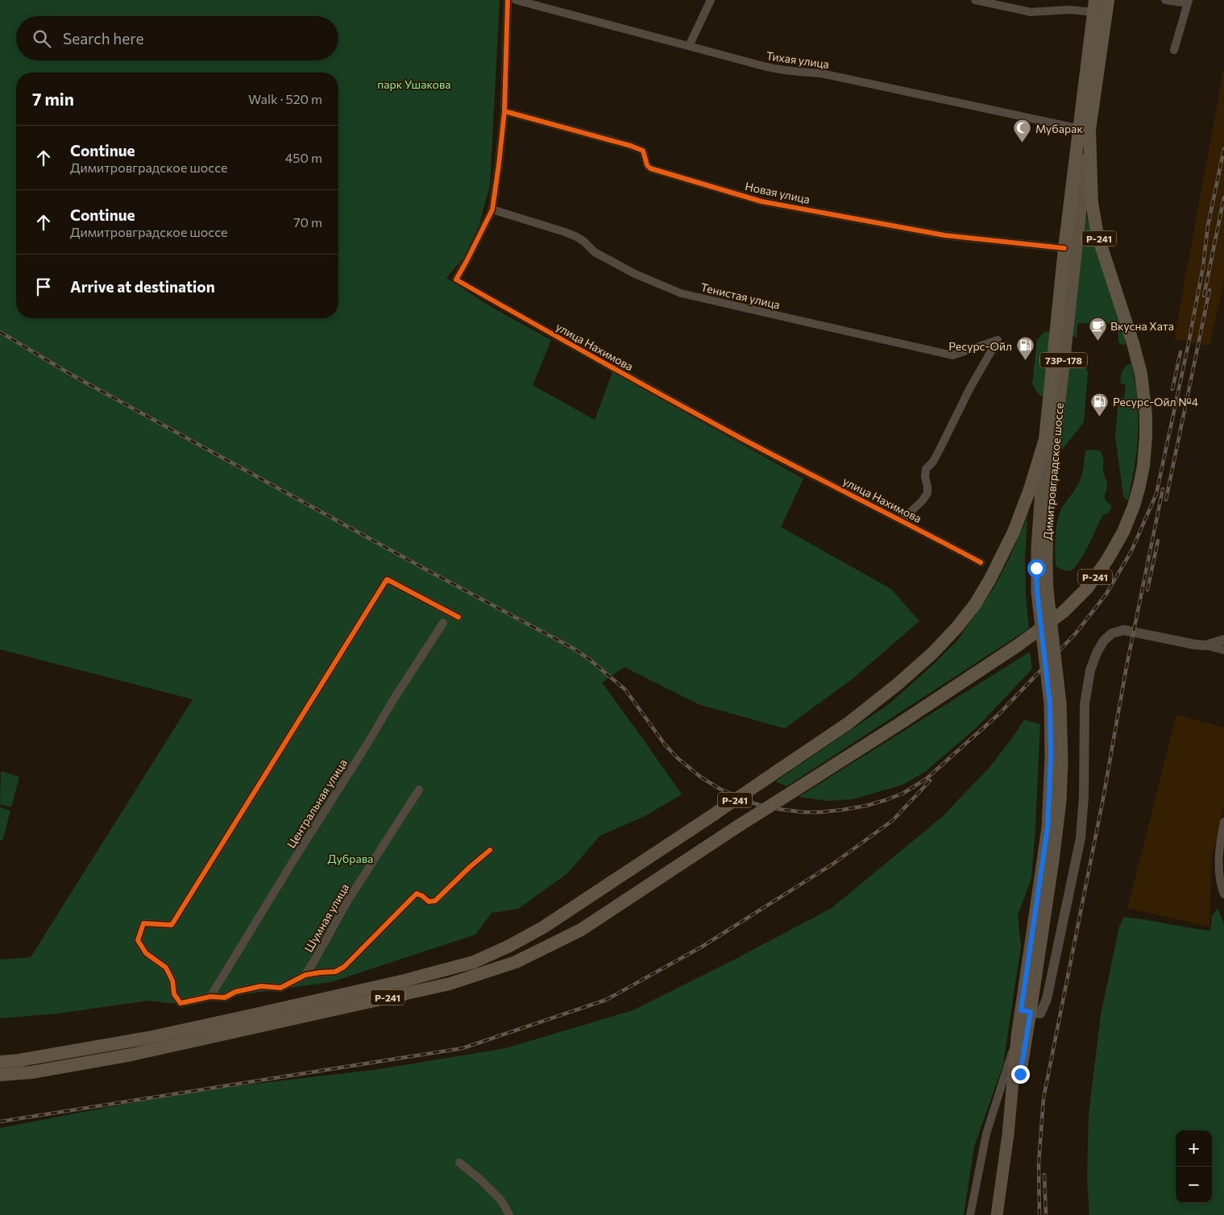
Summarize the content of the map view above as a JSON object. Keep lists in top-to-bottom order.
{
  "streets": {
    "highway": ["Р-241", "Димитровградское шоссе"],
    "main road": ["73Р-178"],
    "street": [
      "Тихая улица",
      "Новая улица",
      "Тенистая улица",
      "улица Нахимова",
      "Центральная улица",
      "Шумная улица"
    ]
  },
  "crossings": [
    ["Тихая улица", "Р-241"],
    ["Тихая улица", "Димитровградское шоссе"],
    ["Новая улица", "улица Нахимова"],
    ["Новая улица", "Димитровградское шоссе"],
    ["Р-241", "Димитровградское шоссе"],
    ["Тенистая улица", "улица Нахимова"]
  ],
  "parks": ["парк Ушакова", "Дубрава"],
  "places": {
    "mosque": ["Мубарак"],
    "cafe": ["Вкусна Хата"],
    "fuel station": ["Ресурс-Ойл", "Ресурс-Ойл №4"]
  },
  "page": {
    "search": "Search here",
    "heading": ["7 min", "Walk · 520 m"],
    "list": [
      ["Continue", "Димитровградское шоссе", "450 m"],
      ["Continue", "Димитровградское шоссе", "70 m"],
      "Arrive at destination"
    ],
    "map_buttons": ["+", "−"]
  }
}
